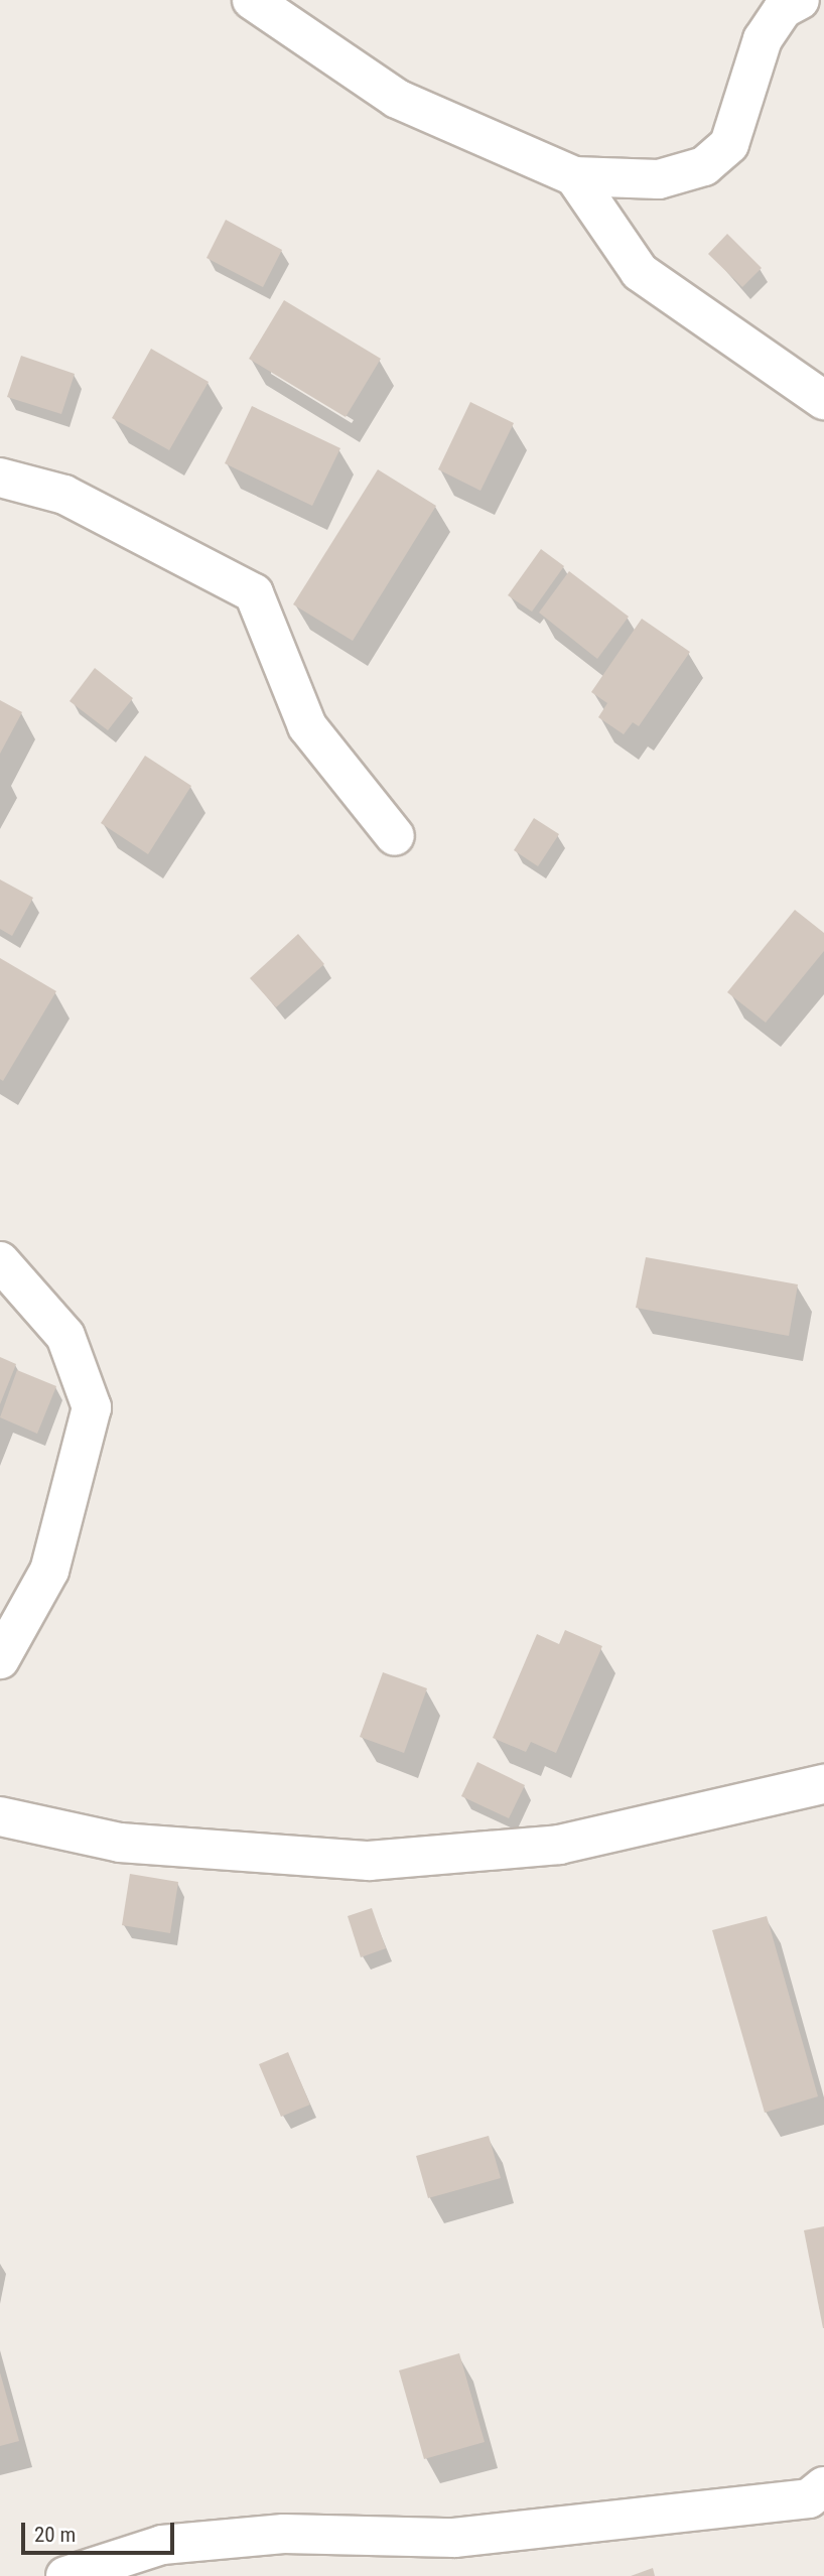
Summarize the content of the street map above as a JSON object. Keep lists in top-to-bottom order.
{
  "scale_bar": "20 m"
}
